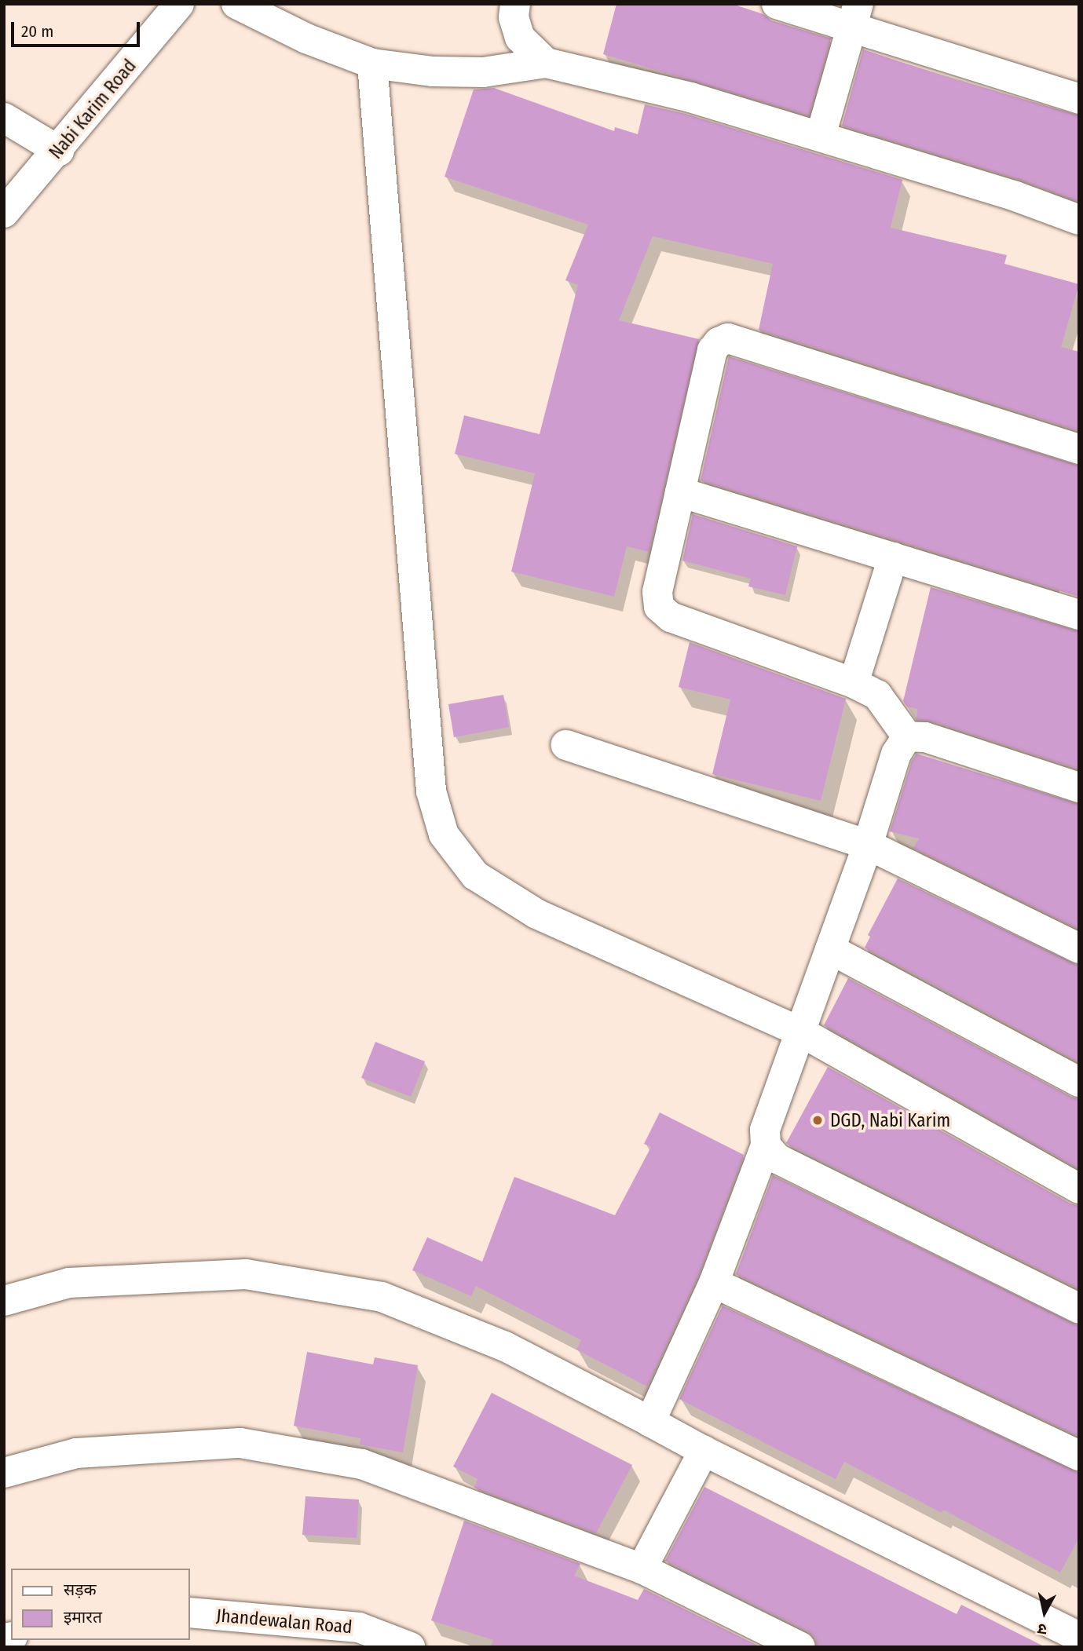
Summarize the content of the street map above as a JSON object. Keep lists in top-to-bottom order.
{
  "streets": {
    "street": ["Nabi Karim Road", "Jhandewalan Road"]
  },
  "places": ["DGD, Nabi Karim"],
  "legend": ["सड़क", "इमारत"],
  "scale_bar": "20 m",
  "north": "bottom"
}
